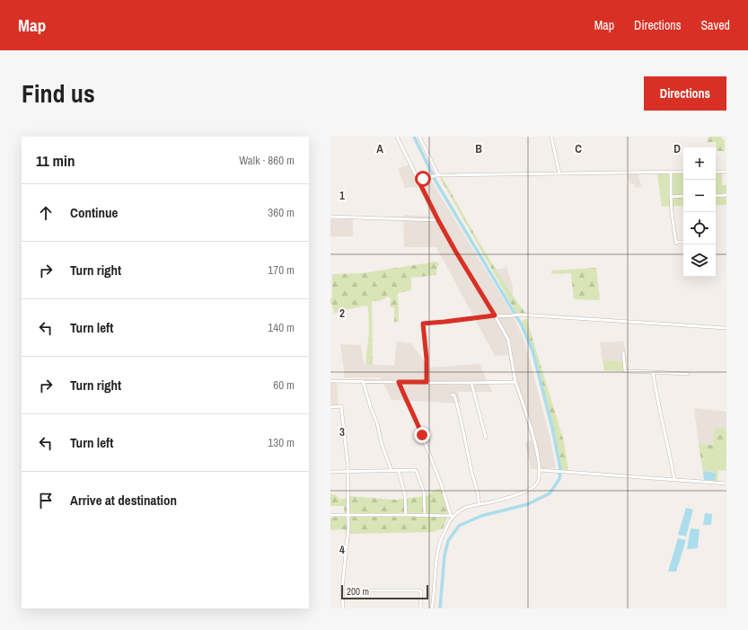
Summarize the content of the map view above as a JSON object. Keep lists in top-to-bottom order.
{
  "scale_bar": "200 m",
  "page": {
    "header": "Map",
    "nav": ["Map", "Directions", "Saved"],
    "title": "Find us",
    "buttons": "Directions",
    "heading": ["11 min", "Walk · 860 m"],
    "map_buttons": ["+", "−"],
    "list": [
      ["Continue", "360 m"],
      ["Turn right", "170 m"],
      ["Turn left", "140 m"],
      ["Turn right", "60 m"],
      ["Turn left", "130 m"],
      "Arrive at destination"
    ],
    "scale": "200 m"
  },
  "grid": {
    "columns": [
      "A",
      "B",
      "C",
      "D"
    ],
    "rows": [
      "1",
      "2",
      "3",
      "4"
    ]
  }
}
